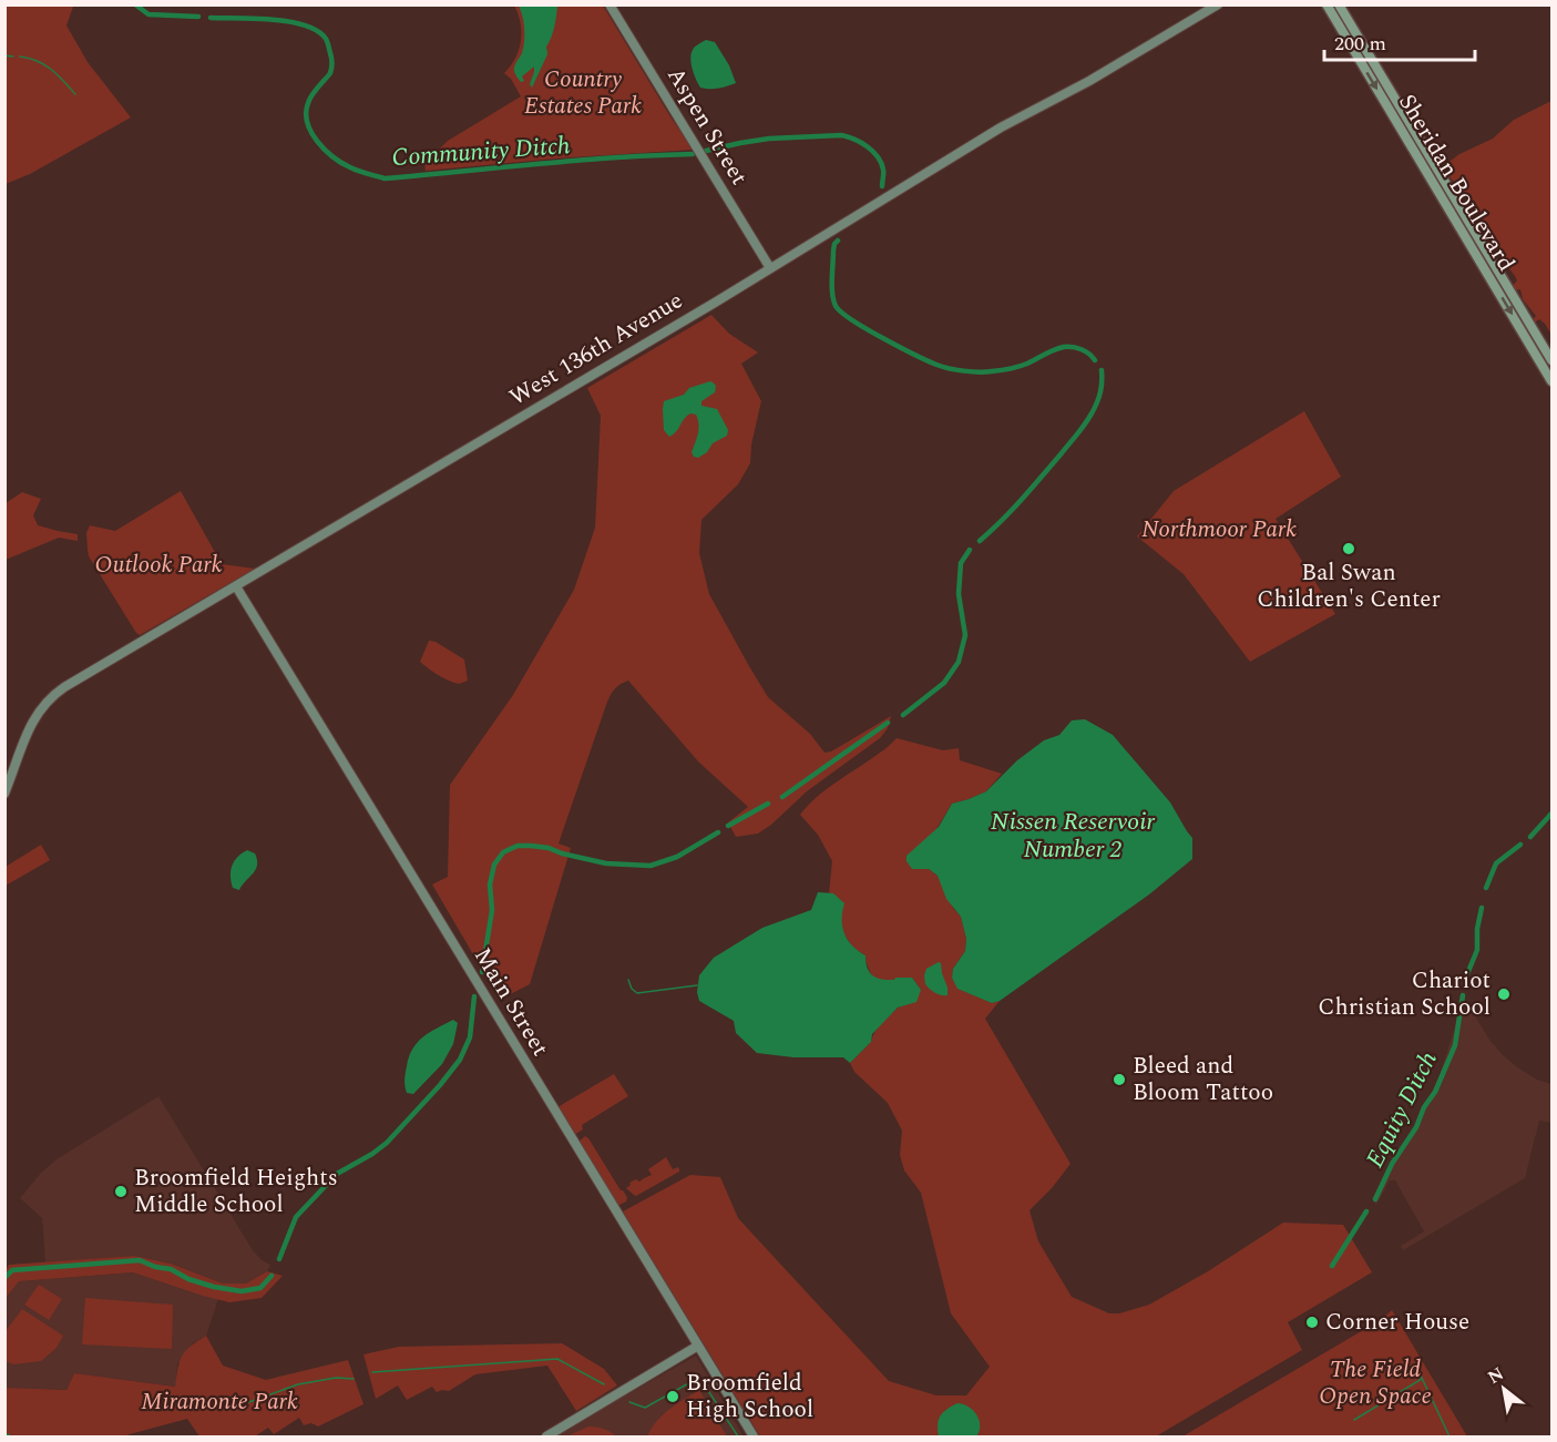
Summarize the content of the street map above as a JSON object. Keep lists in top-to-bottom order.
{
  "streets": {
    "main road": [
      "Aspen Street",
      "Sheridan Boulevard",
      "West 136th Avenue",
      "Main Street"
    ]
  },
  "crossings": [
    ["Aspen Street", "West 136th Avenue"],
    ["West 136th Avenue", "Main Street"]
  ],
  "water": ["Community Ditch", "Nissen Reservoir Number 2", "Equity Ditch"],
  "parks": [
    "Country Estates Park",
    "Northmoor Park",
    "Outlook Park",
    "The Field Open Space",
    "Miramonte Park"
  ],
  "places": [
    "Bal Swan Children's Center",
    "Chariot Christian School",
    "Bleed and Bloom Tattoo",
    "Broomfield Heights Middle School",
    "Corner House",
    "Broomfield High School"
  ],
  "scale_bar": "200 m",
  "north": "top left"
}
